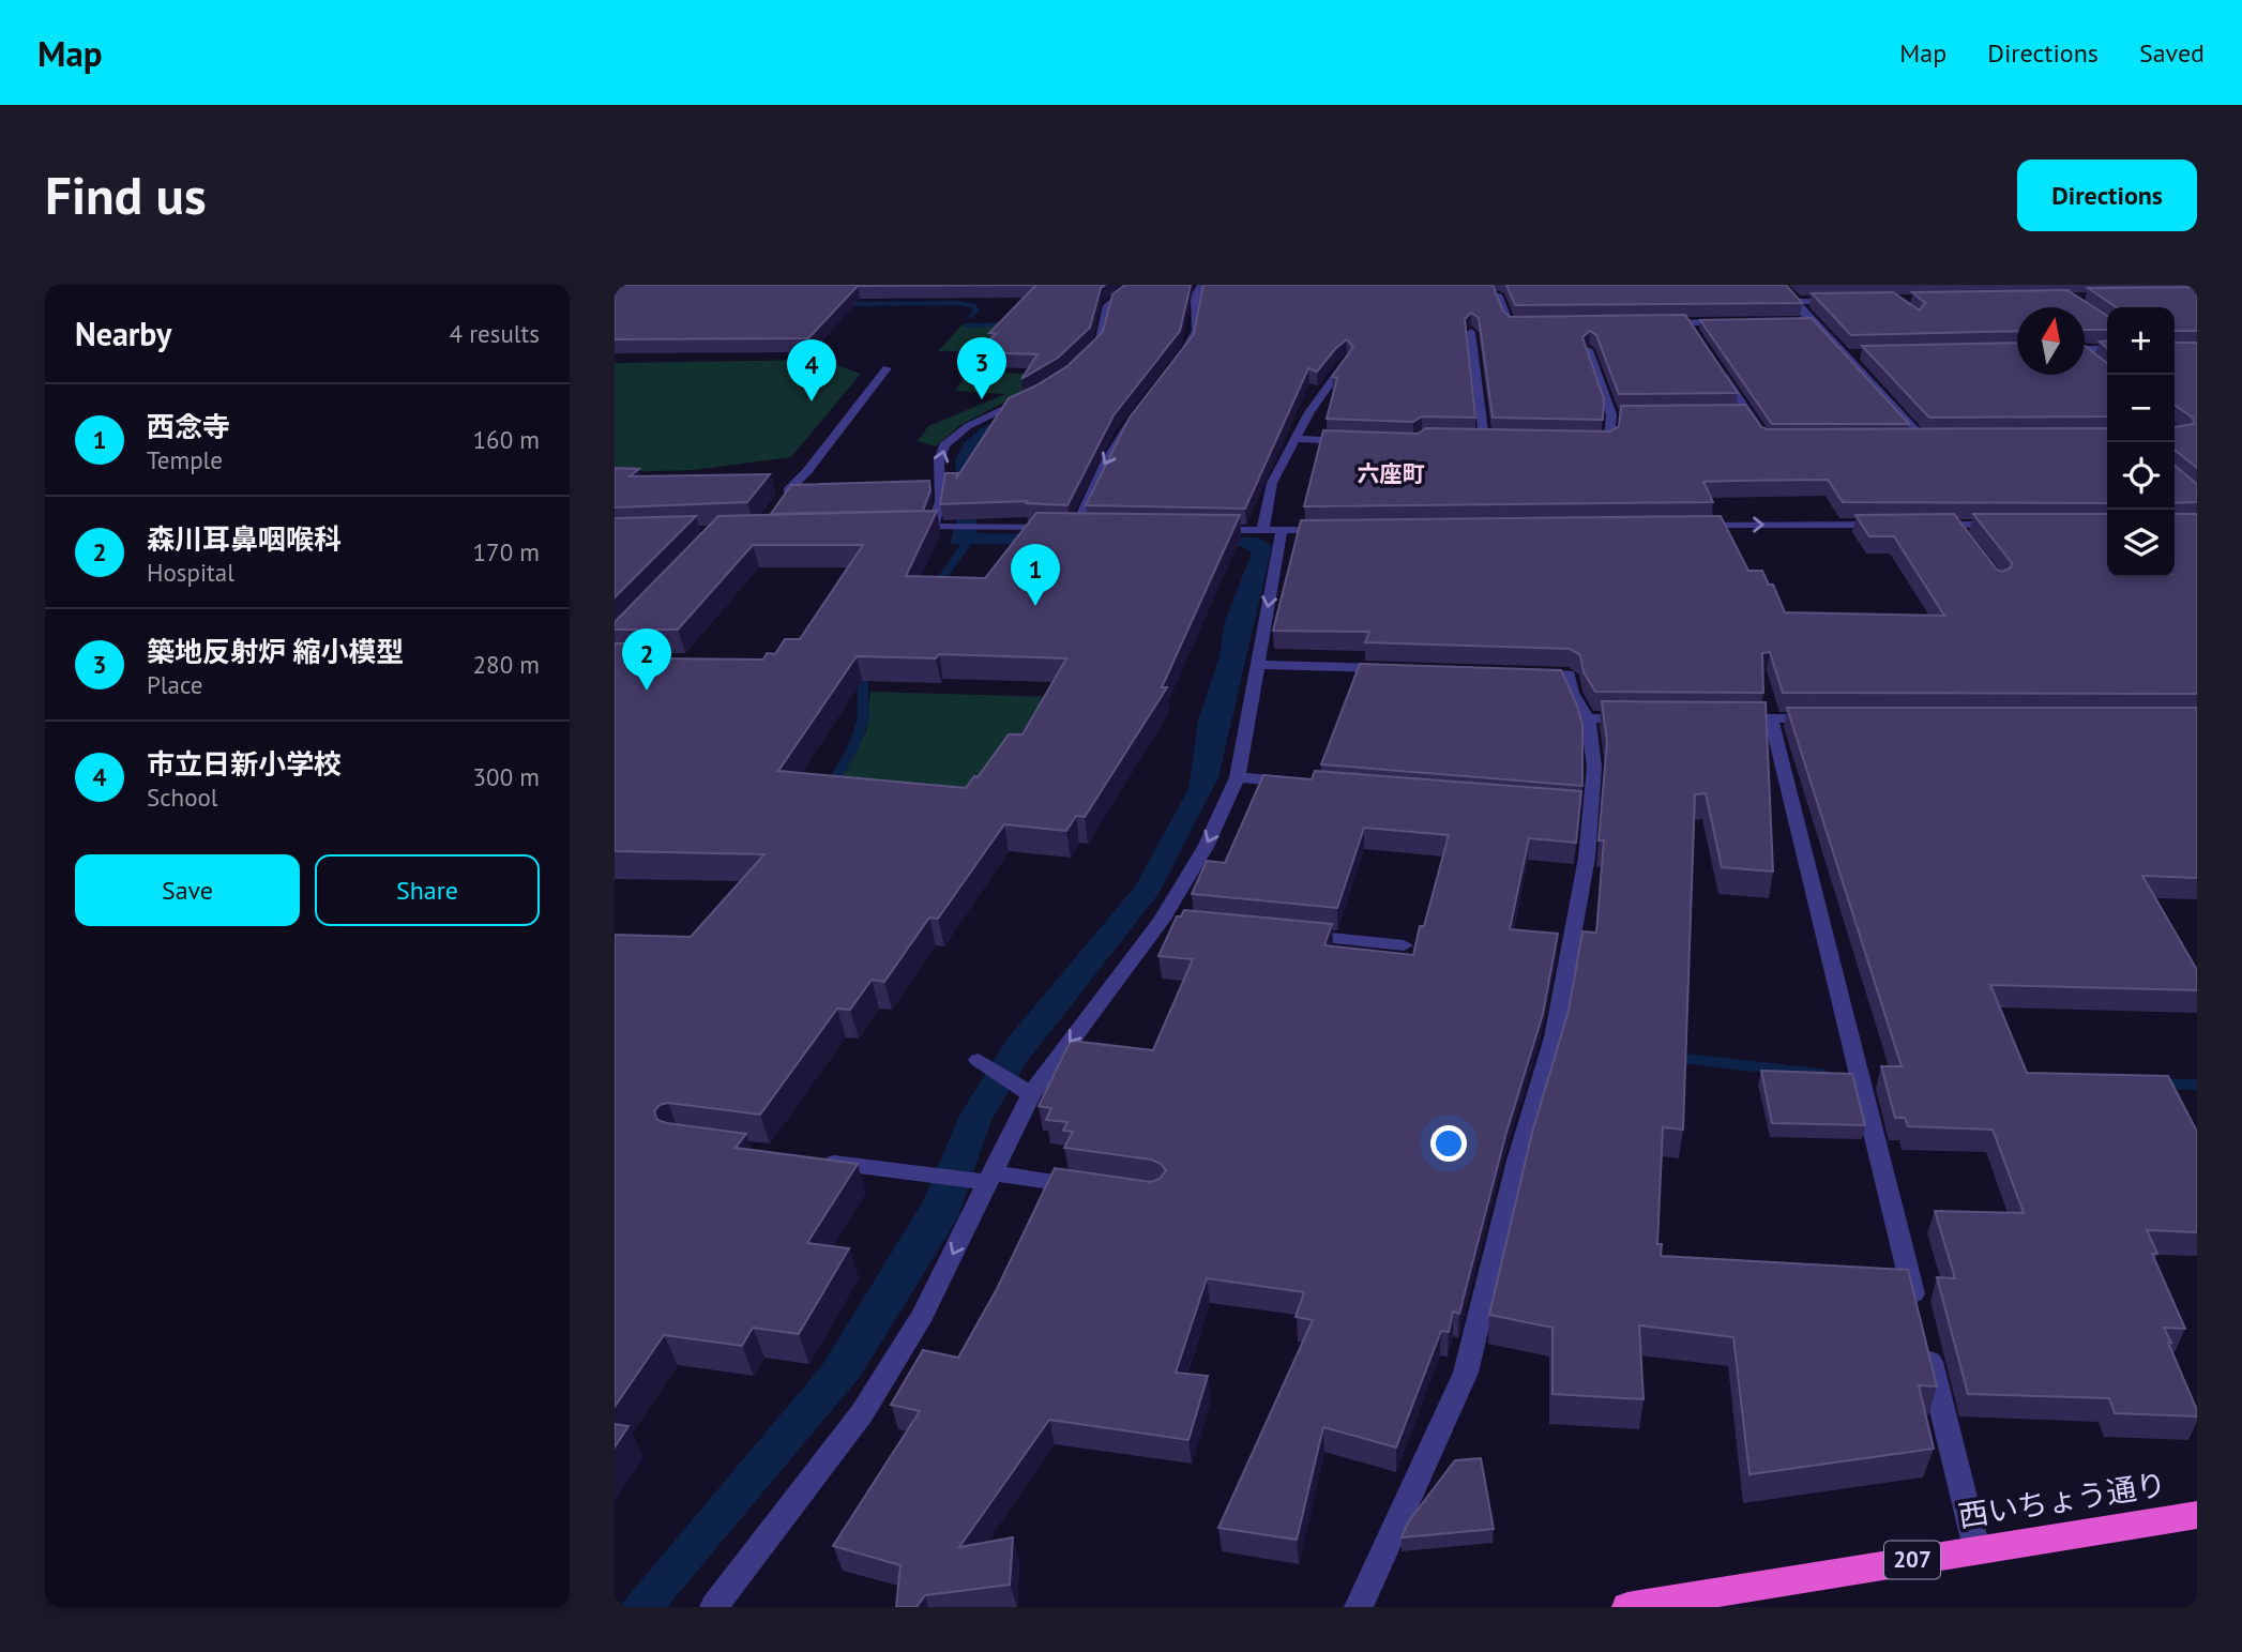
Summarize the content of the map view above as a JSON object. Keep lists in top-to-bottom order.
{
  "streets": {
    "highway": ["西いちょう通り", "207"]
  },
  "districts": ["六座町"],
  "north": "top",
  "page": {
    "header": "Map",
    "nav": ["Map", "Directions", "Saved"],
    "buttons": [
      "Directions",
      ["Save", "Share"]
    ],
    "title": "Find us",
    "heading": ["Nearby", "4 results"],
    "map_buttons": ["+", "−"],
    "pins": [
      "3",
      "4",
      "1",
      "2"
    ],
    "list": [
      {
        "mark": "1",
        "name": "西念寺",
        "note": "Temple",
        "value": "160 m"
      },
      {
        "mark": "2",
        "name": "森川耳鼻咽喉科",
        "note": "Hospital",
        "value": "170 m"
      },
      {
        "mark": "3",
        "name": "築地反射炉 縮小模型",
        "note": "Place",
        "value": "280 m"
      },
      {
        "mark": "4",
        "name": "市立日新小学校",
        "note": "School",
        "value": "300 m"
      }
    ]
  }
}
